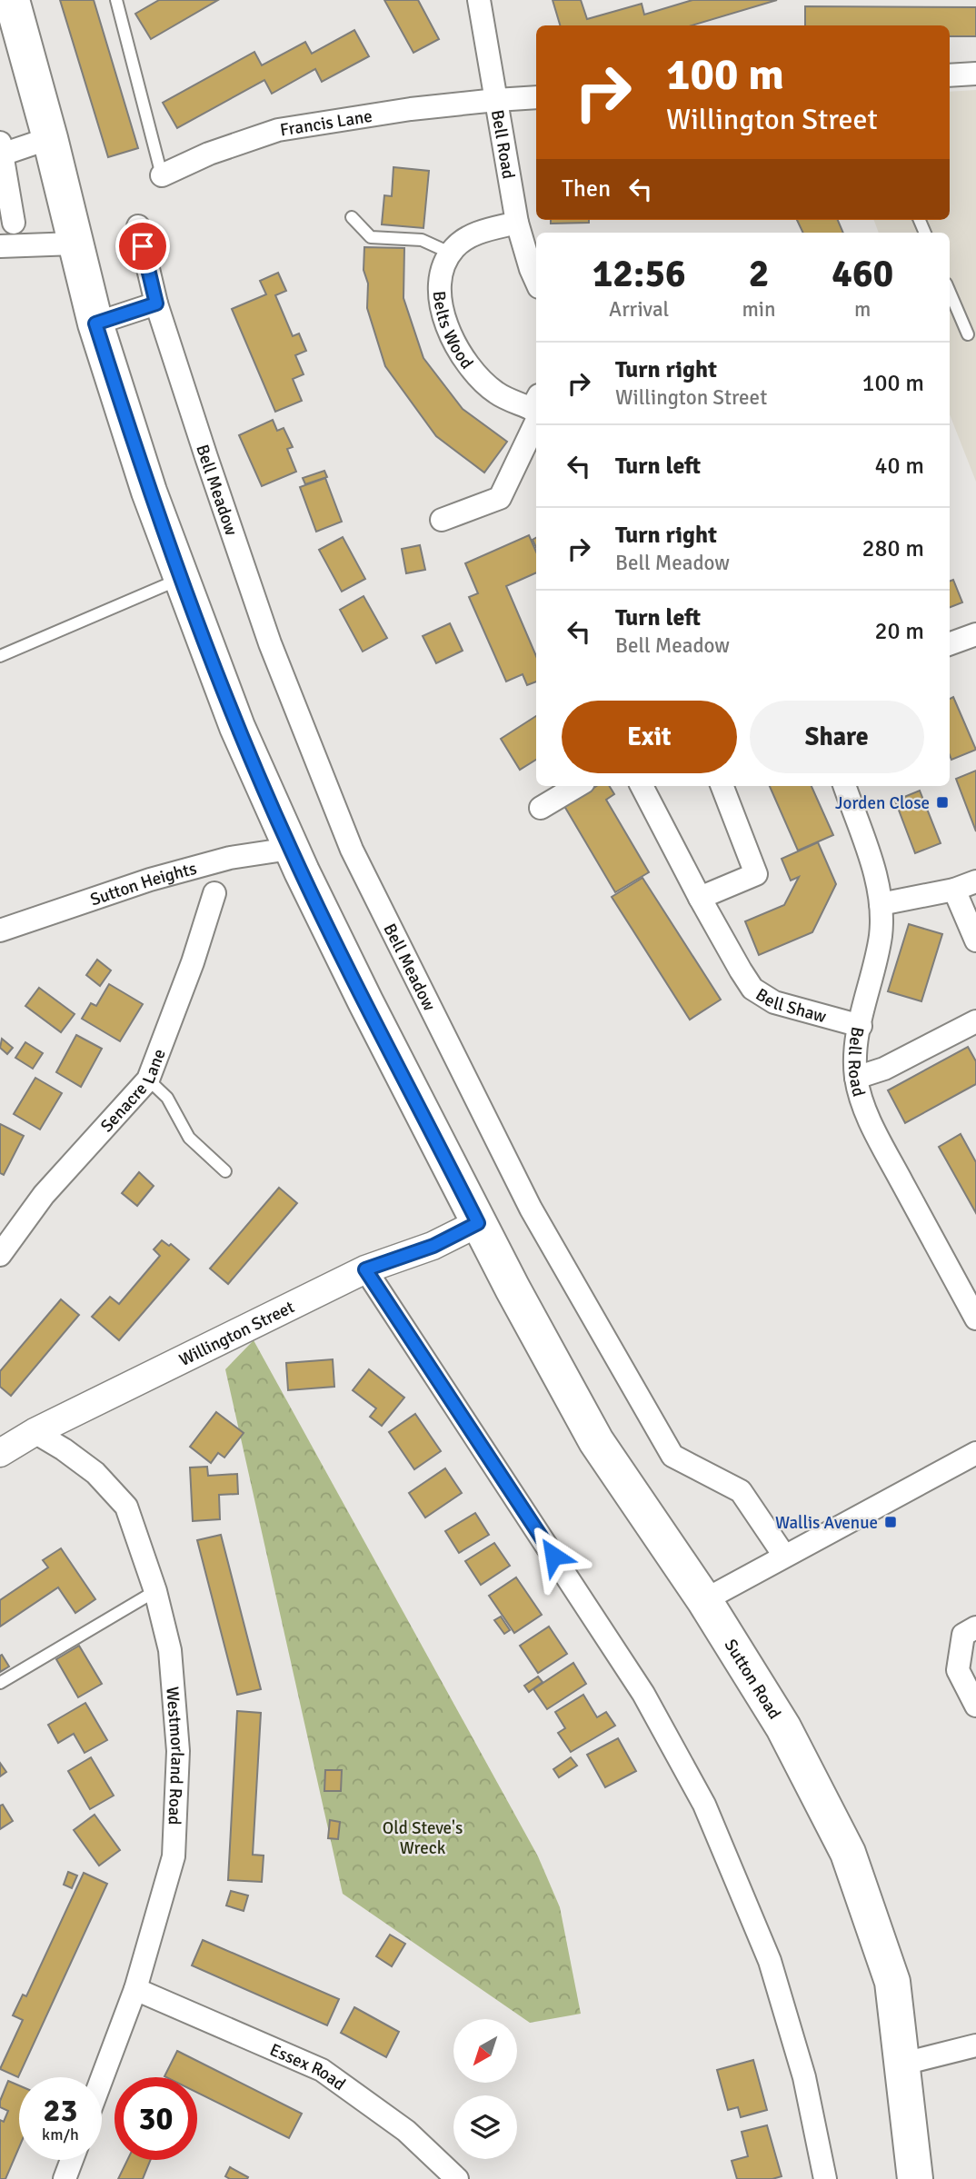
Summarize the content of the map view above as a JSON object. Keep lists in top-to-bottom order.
{
  "streets": {
    "main road": ["Sutton Road"],
    "street": [
      "Francis Lane",
      "Bell Road",
      "Belts Wood",
      "Bell Meadow",
      "Sutton Heights",
      "Bell Shaw",
      "Senacre Lane",
      "Willington Street",
      "Westmorland Road",
      "Essex Road"
    ]
  },
  "crossings": [
    ["Francis Lane", "Bell Road"],
    ["Bell Road", "Bell Shaw"],
    ["Sutton Heights", "Sutton Road"],
    ["Willington Street", "Sutton Road"],
    ["Willington Street", "Westmorland Road"],
    ["Westmorland Road", "Essex Road"]
  ],
  "parks": ["Old Steve's Wreck"],
  "places": {
    "transit": ["Jorden Close", "Wallis Avenue"]
  },
  "north": "bottom left",
  "page": {
    "turn": ["100 m", "Willington Street"],
    "then": "Then",
    "eta": [
      "12:56",
      "Arrival",
      "2",
      "min",
      "460",
      "m"
    ],
    "list": [
      {
        "name": "Turn right",
        "note": "Willington Street",
        "value": "100 m"
      },
      {
        "name": "Turn left",
        "value": "40 m"
      },
      {
        "name": "Turn right",
        "note": "Bell Meadow",
        "value": "280 m"
      },
      {
        "name": "Turn left",
        "note": "Bell Meadow",
        "value": "20 m"
      }
    ],
    "buttons": ["Exit", "Share"],
    "speed": "23 km/h",
    "limit": "30"
  }
}
